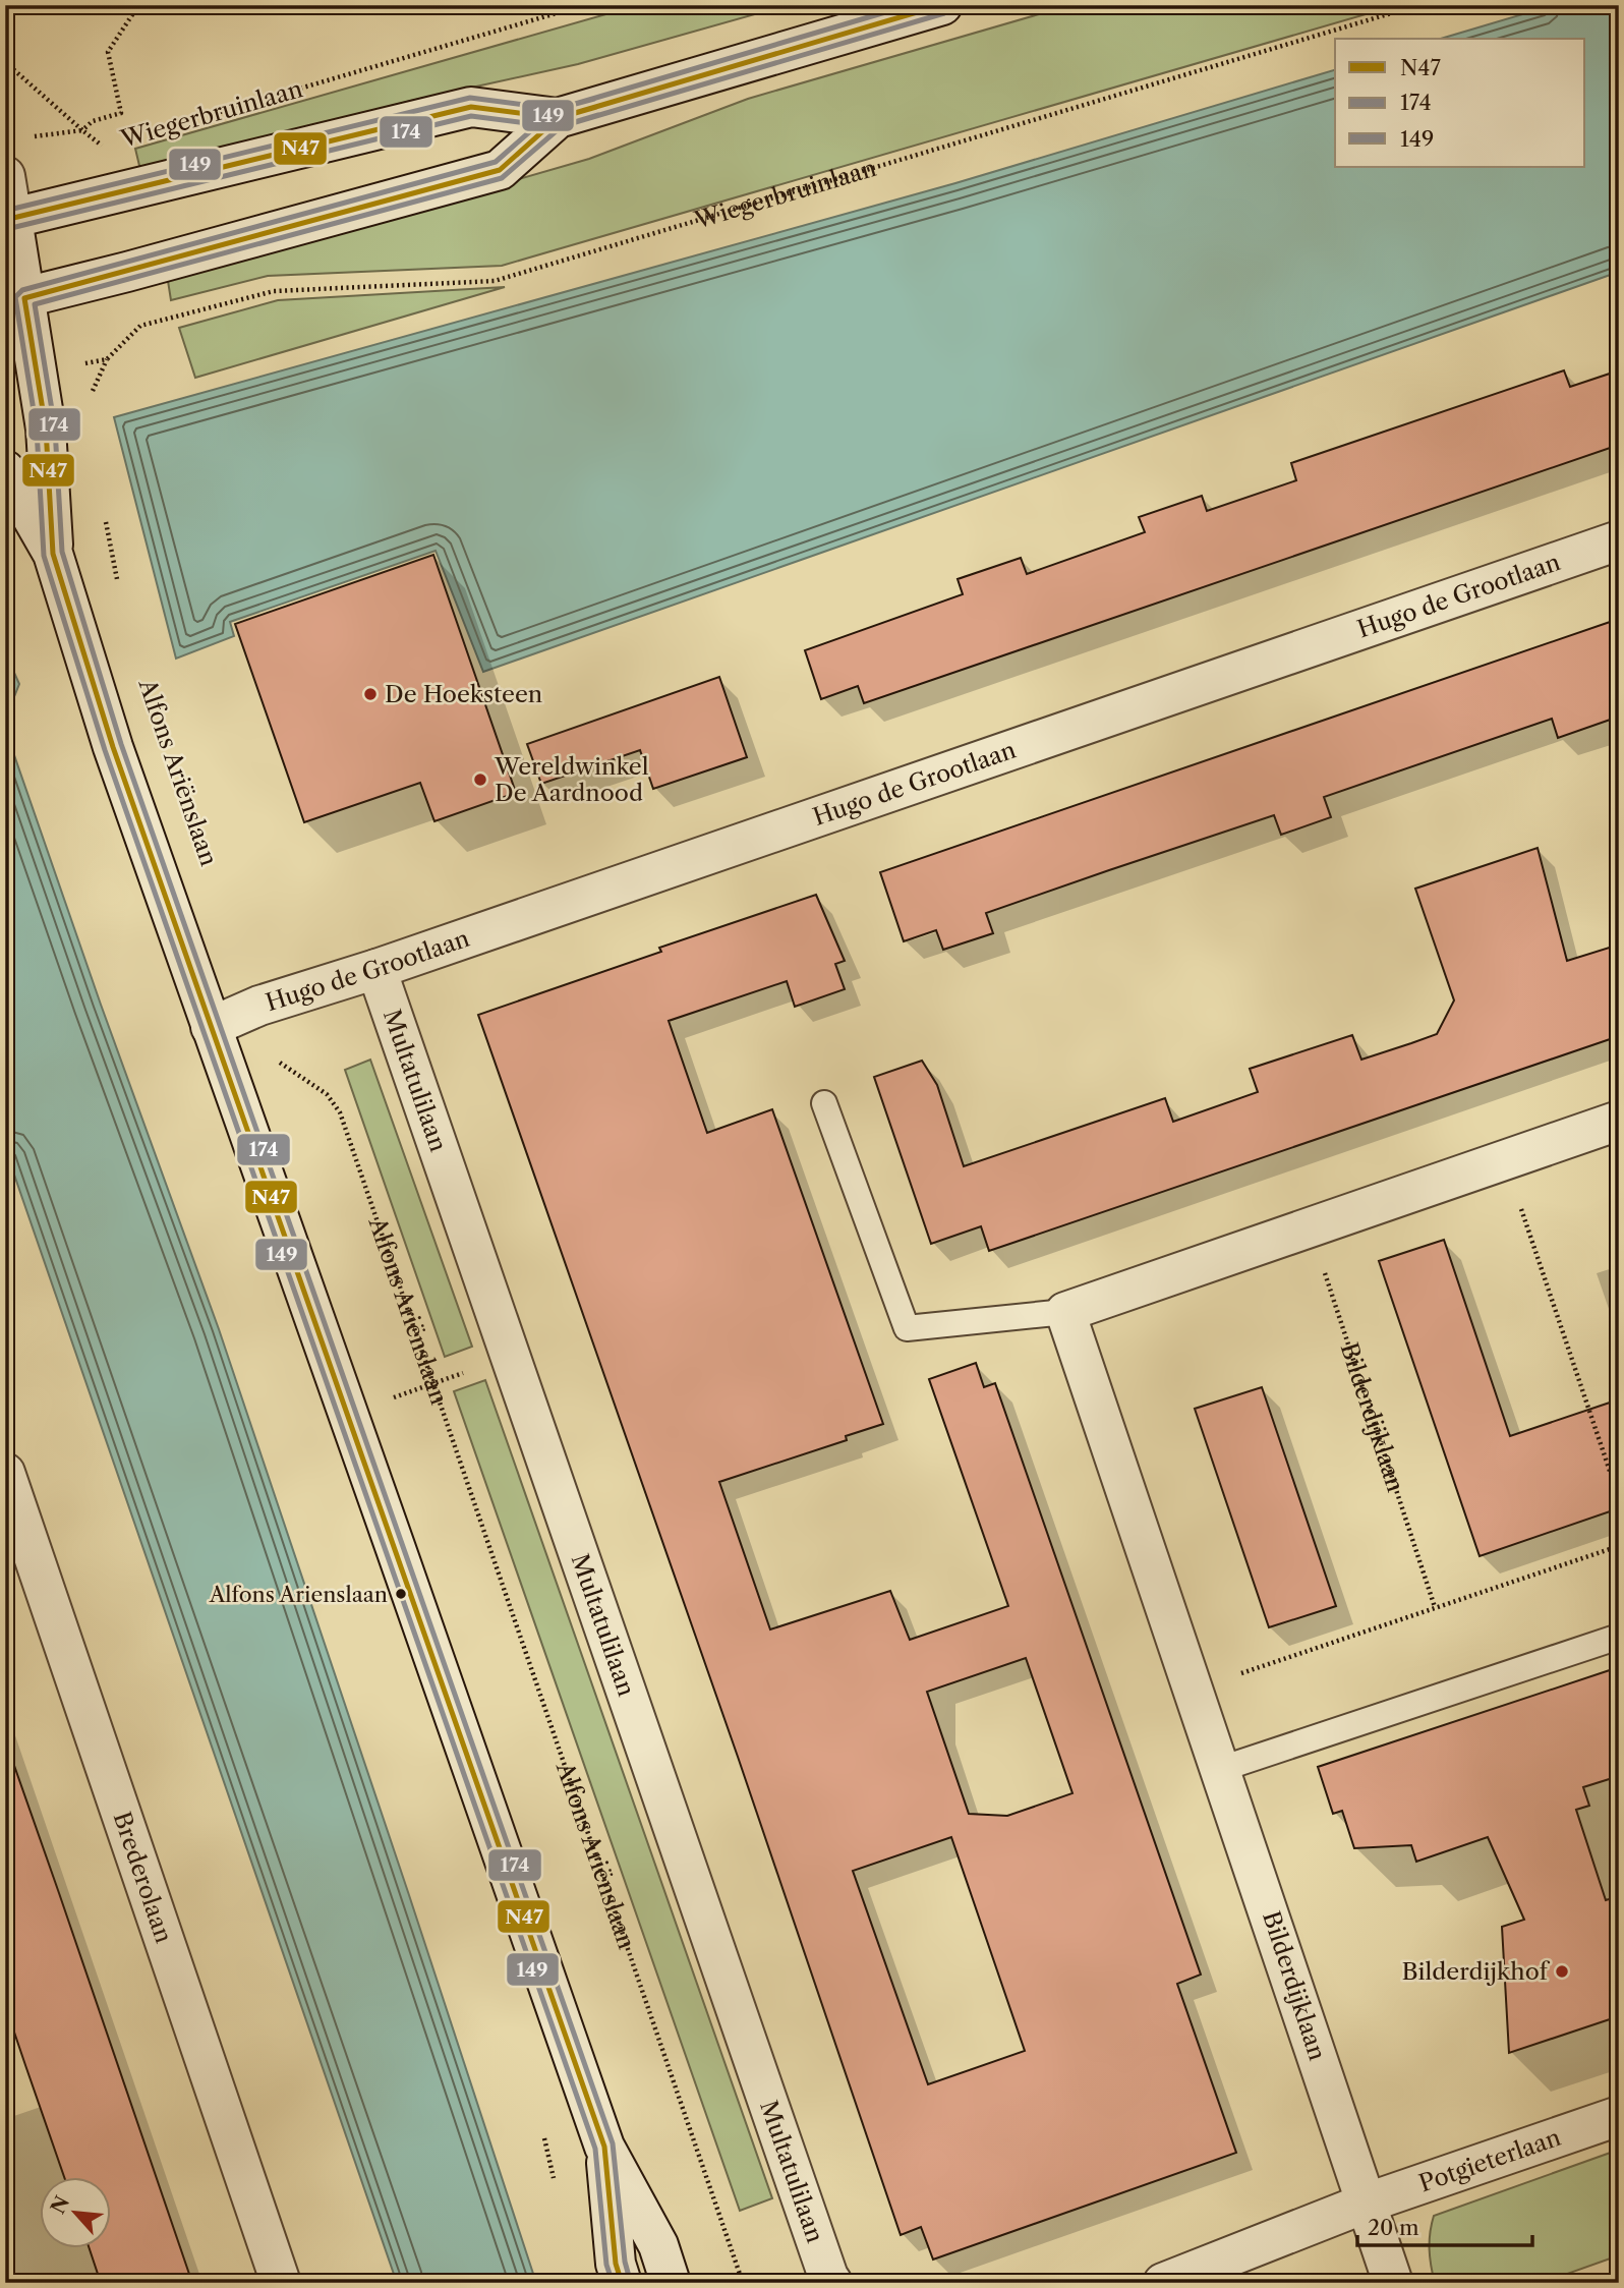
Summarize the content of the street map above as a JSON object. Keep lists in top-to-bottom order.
{
  "streets": {
    "street": [
      "Hugo de Grootlaan",
      "Multatulilaan",
      "Bilderdijklaan",
      "Brederolaan",
      "Potgieterlaan"
    ],
    "path": ["Wiegerbruinlaan", "Alfons Ariënslaan"]
  },
  "crossings": [
    ["Hugo de Grootlaan", "Alfons Ariënslaan"],
    ["Hugo de Grootlaan", "Multatulilaan"],
    ["Bilderdijklaan", "Potgieterlaan"]
  ],
  "places": [
    "De Hoeksteen",
    "Wereldwinkel De Aardnood",
    "Alfons Arienslaan",
    "Bilderdijkhof"
  ],
  "lines": ["transit line N47", "transit line 149", "transit line 174"],
  "legend": ["N47", "174", "149"],
  "scale_bar": "20 m",
  "north": "top left"
}
